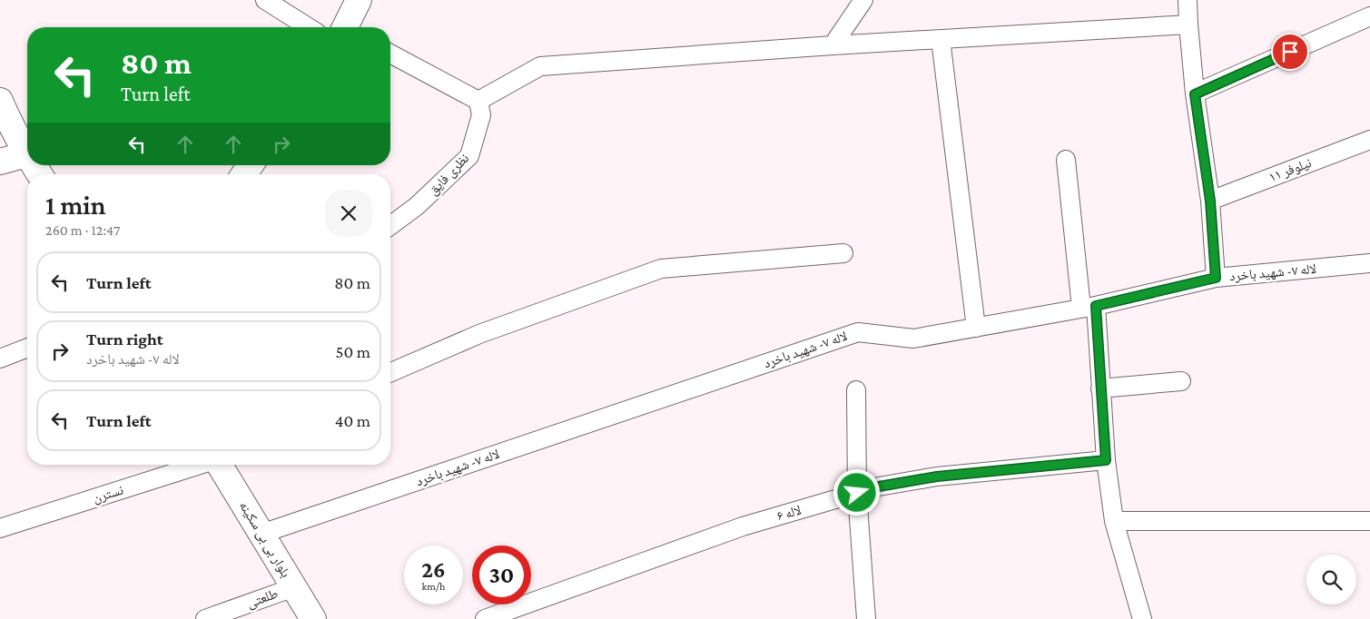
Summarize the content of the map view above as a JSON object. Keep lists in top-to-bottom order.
{
  "streets": {
    "main road": ["بلوار بی بی سکینه"],
    "street": [
      "نیلوفر ۱۱",
      "نظری فایق",
      "لاله ۷- شهید باخرد",
      "نسترن",
      "لاله ۶",
      "طلعتی"
    ]
  },
  "crossings": [
    ["لاله ۷- شهید باخرد", "بلوار بی بی سکینه"],
    ["بلوار بی بی سکینه", "طلعتی"]
  ],
  "page": {
    "turn": ["80 m", "Turn left"],
    "heading": ["1 min", "260 m · 12:47"],
    "list": [
      {
        "name": "Turn left",
        "value": "80 m"
      },
      {
        "name": "Turn right",
        "note": "لاله ۷- شهید باخرد",
        "value": "50 m"
      },
      {
        "name": "Turn left",
        "value": "40 m"
      }
    ],
    "speed": "26 km/h",
    "limit": "30"
  }
}
